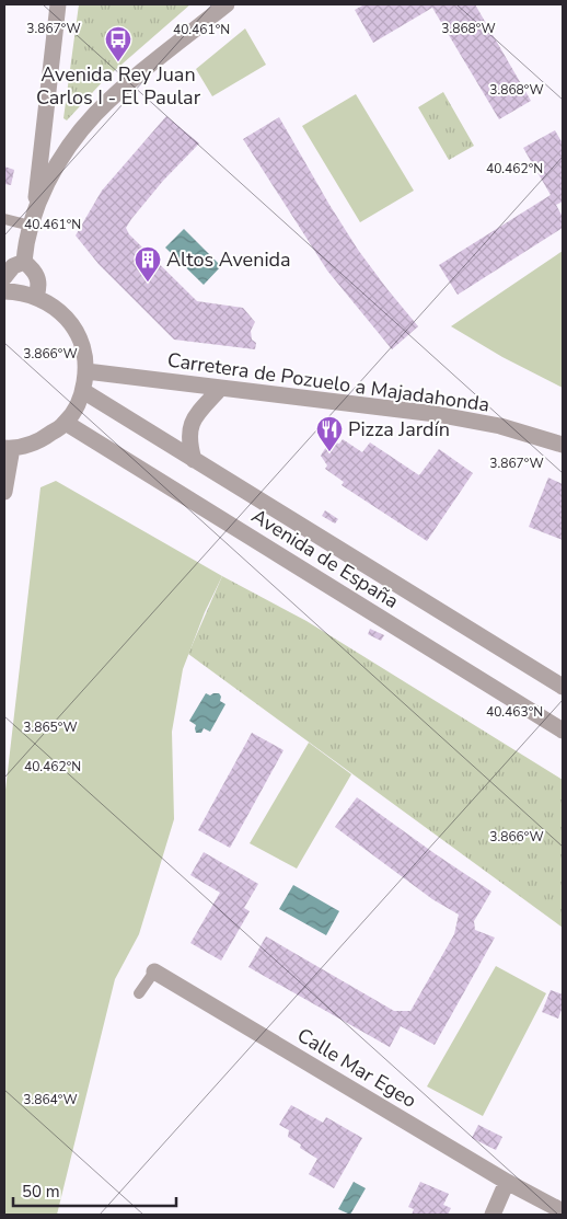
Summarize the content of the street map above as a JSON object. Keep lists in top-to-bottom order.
{
  "streets": {
    "street": ["Carretera de Pozuelo a Majadahonda", "Avenida de España", "Calle Mar Egeo"]
  },
  "places": {
    "bus stop": ["Avenida Rey Juan Carlos I - El Paular"],
    "building": ["Altos Avenida"],
    "restaurant": ["Pizza Jardín"]
  },
  "scale_bar": "50 m",
  "coordinates": [
    "3.867°W",
    "3.868°W",
    "40.461°N",
    "40.462°N",
    "3.866°W",
    "40.463°N",
    "3.865°W",
    "3.864°W"
  ]
}
